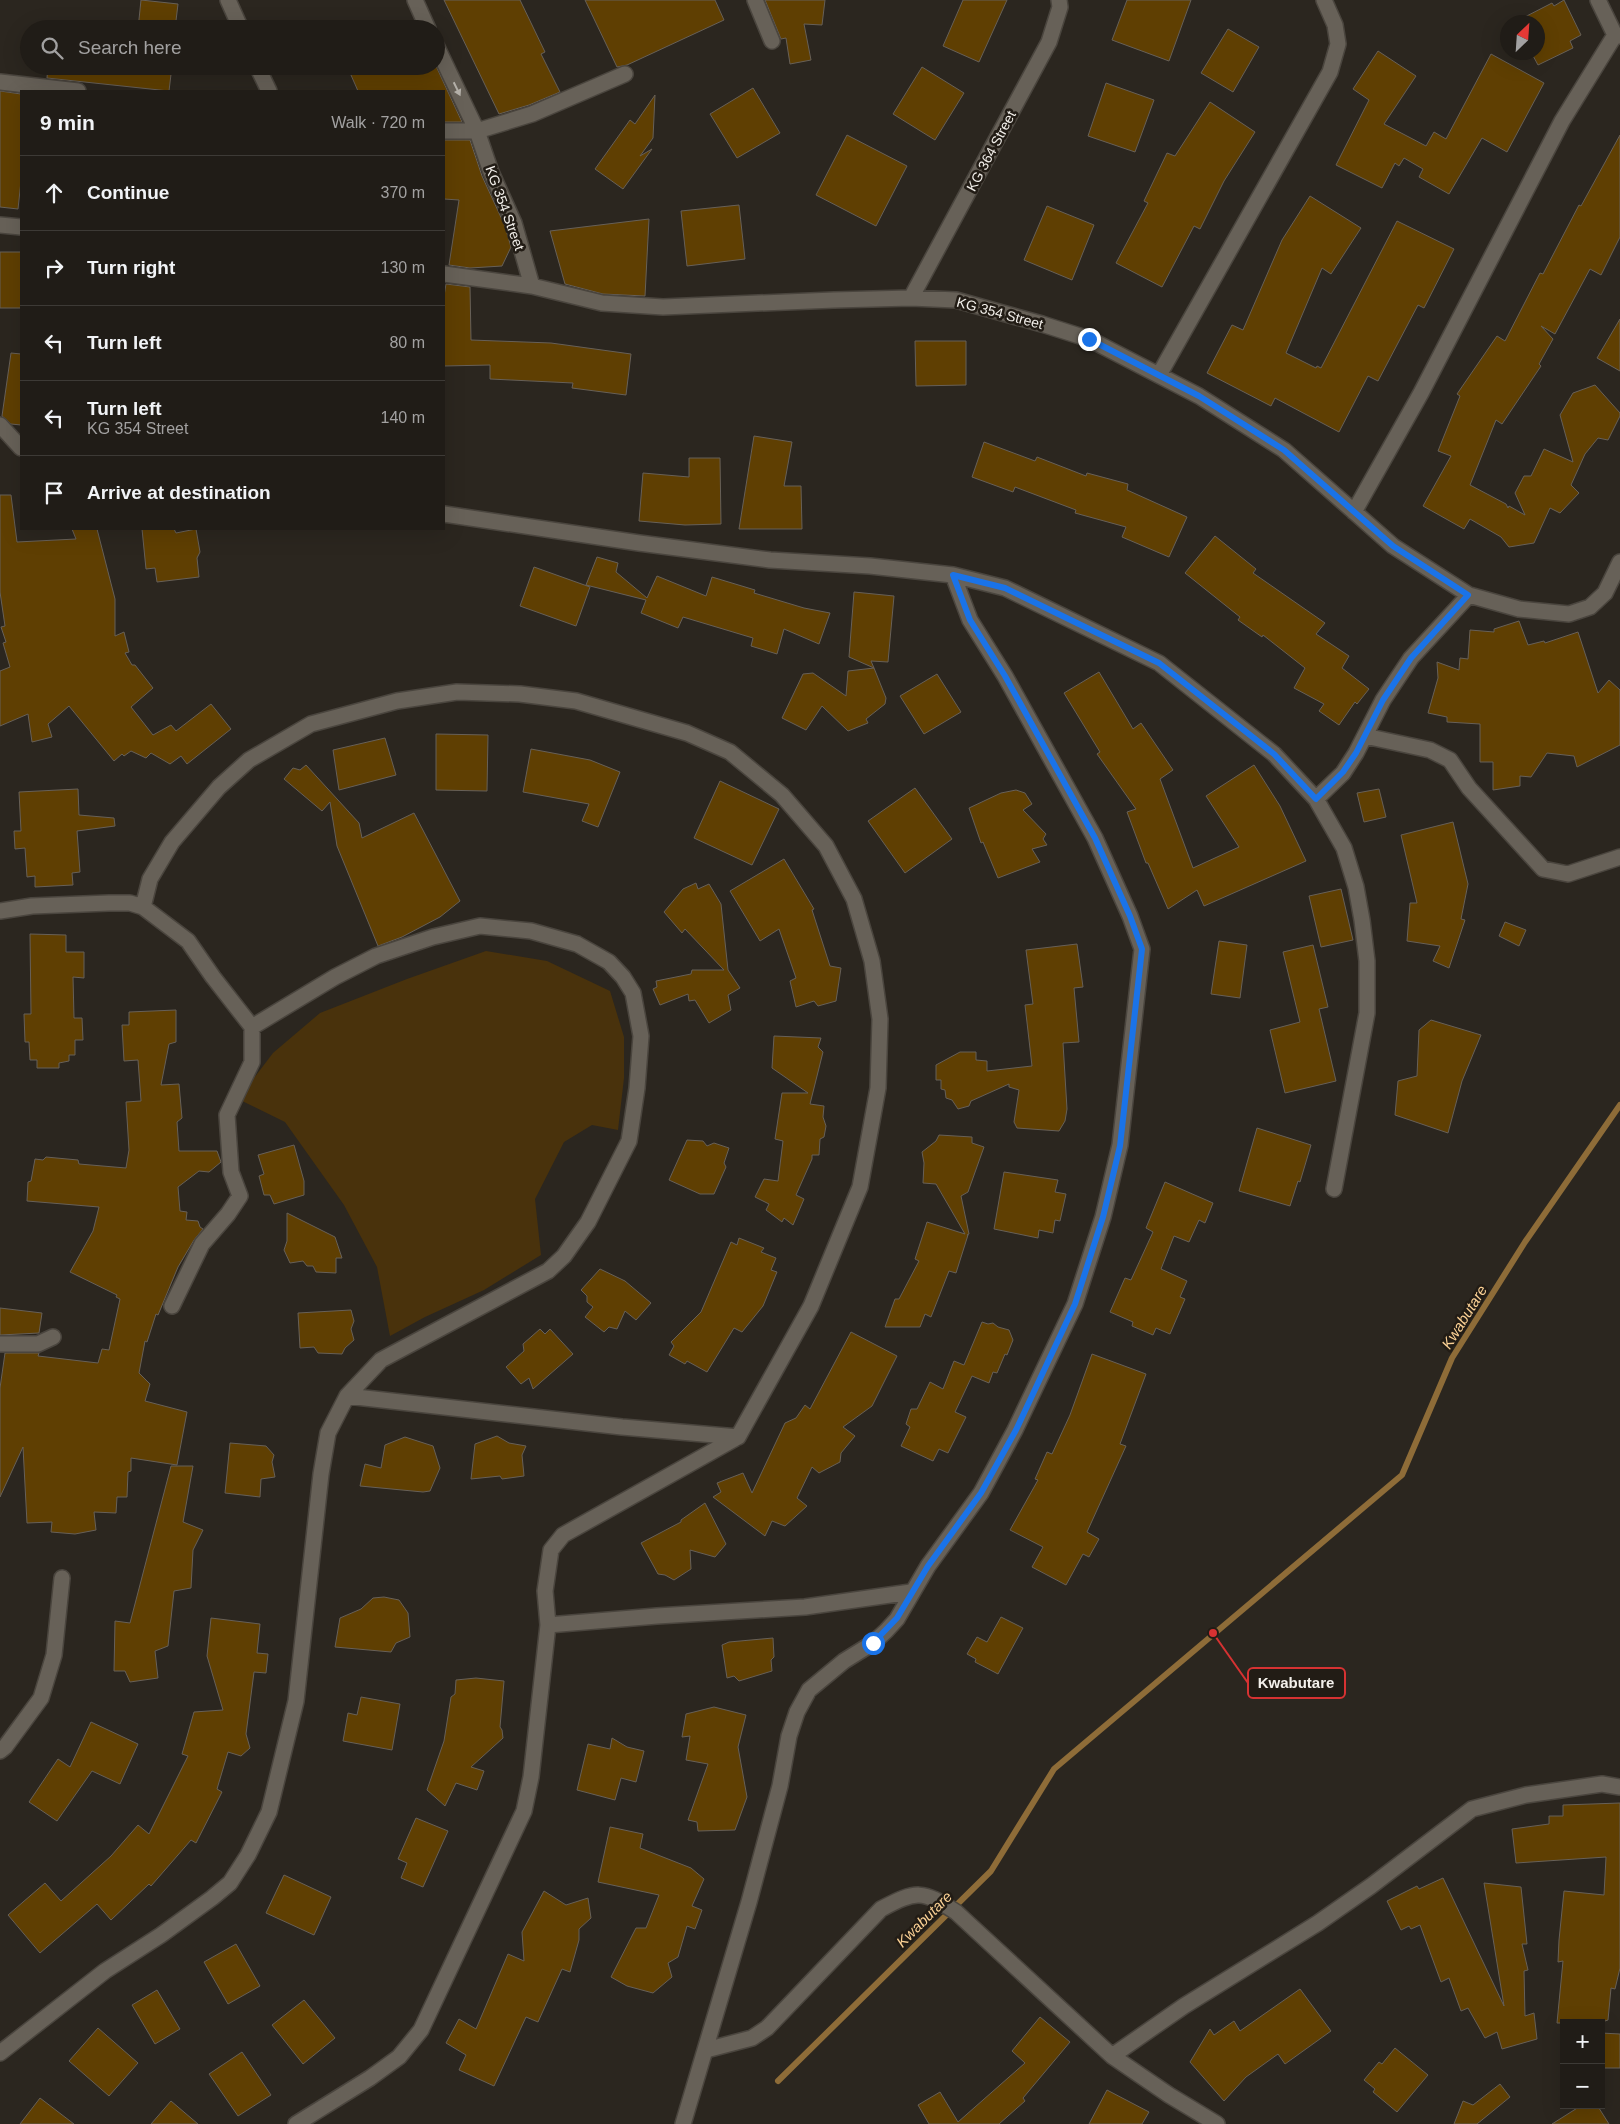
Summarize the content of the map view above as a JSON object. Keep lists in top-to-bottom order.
{
  "streets": {
    "street": ["KG 364 Street", "KG 354 Street"]
  },
  "crossings": [
    ["KG 364 Street", "KG 354 Street"]
  ],
  "water": ["Kwabutare"],
  "places": ["Kwabutare"],
  "north": "top right",
  "page": {
    "search": "Search here",
    "heading": ["9 min", "Walk · 720 m"],
    "list": [
      ["Continue", "370 m"],
      ["Turn right", "130 m"],
      ["Turn left", "80 m"],
      ["Turn left", "KG 354 Street", "140 m"],
      "Arrive at destination"
    ],
    "map_buttons": ["+", "−"]
  }
}
